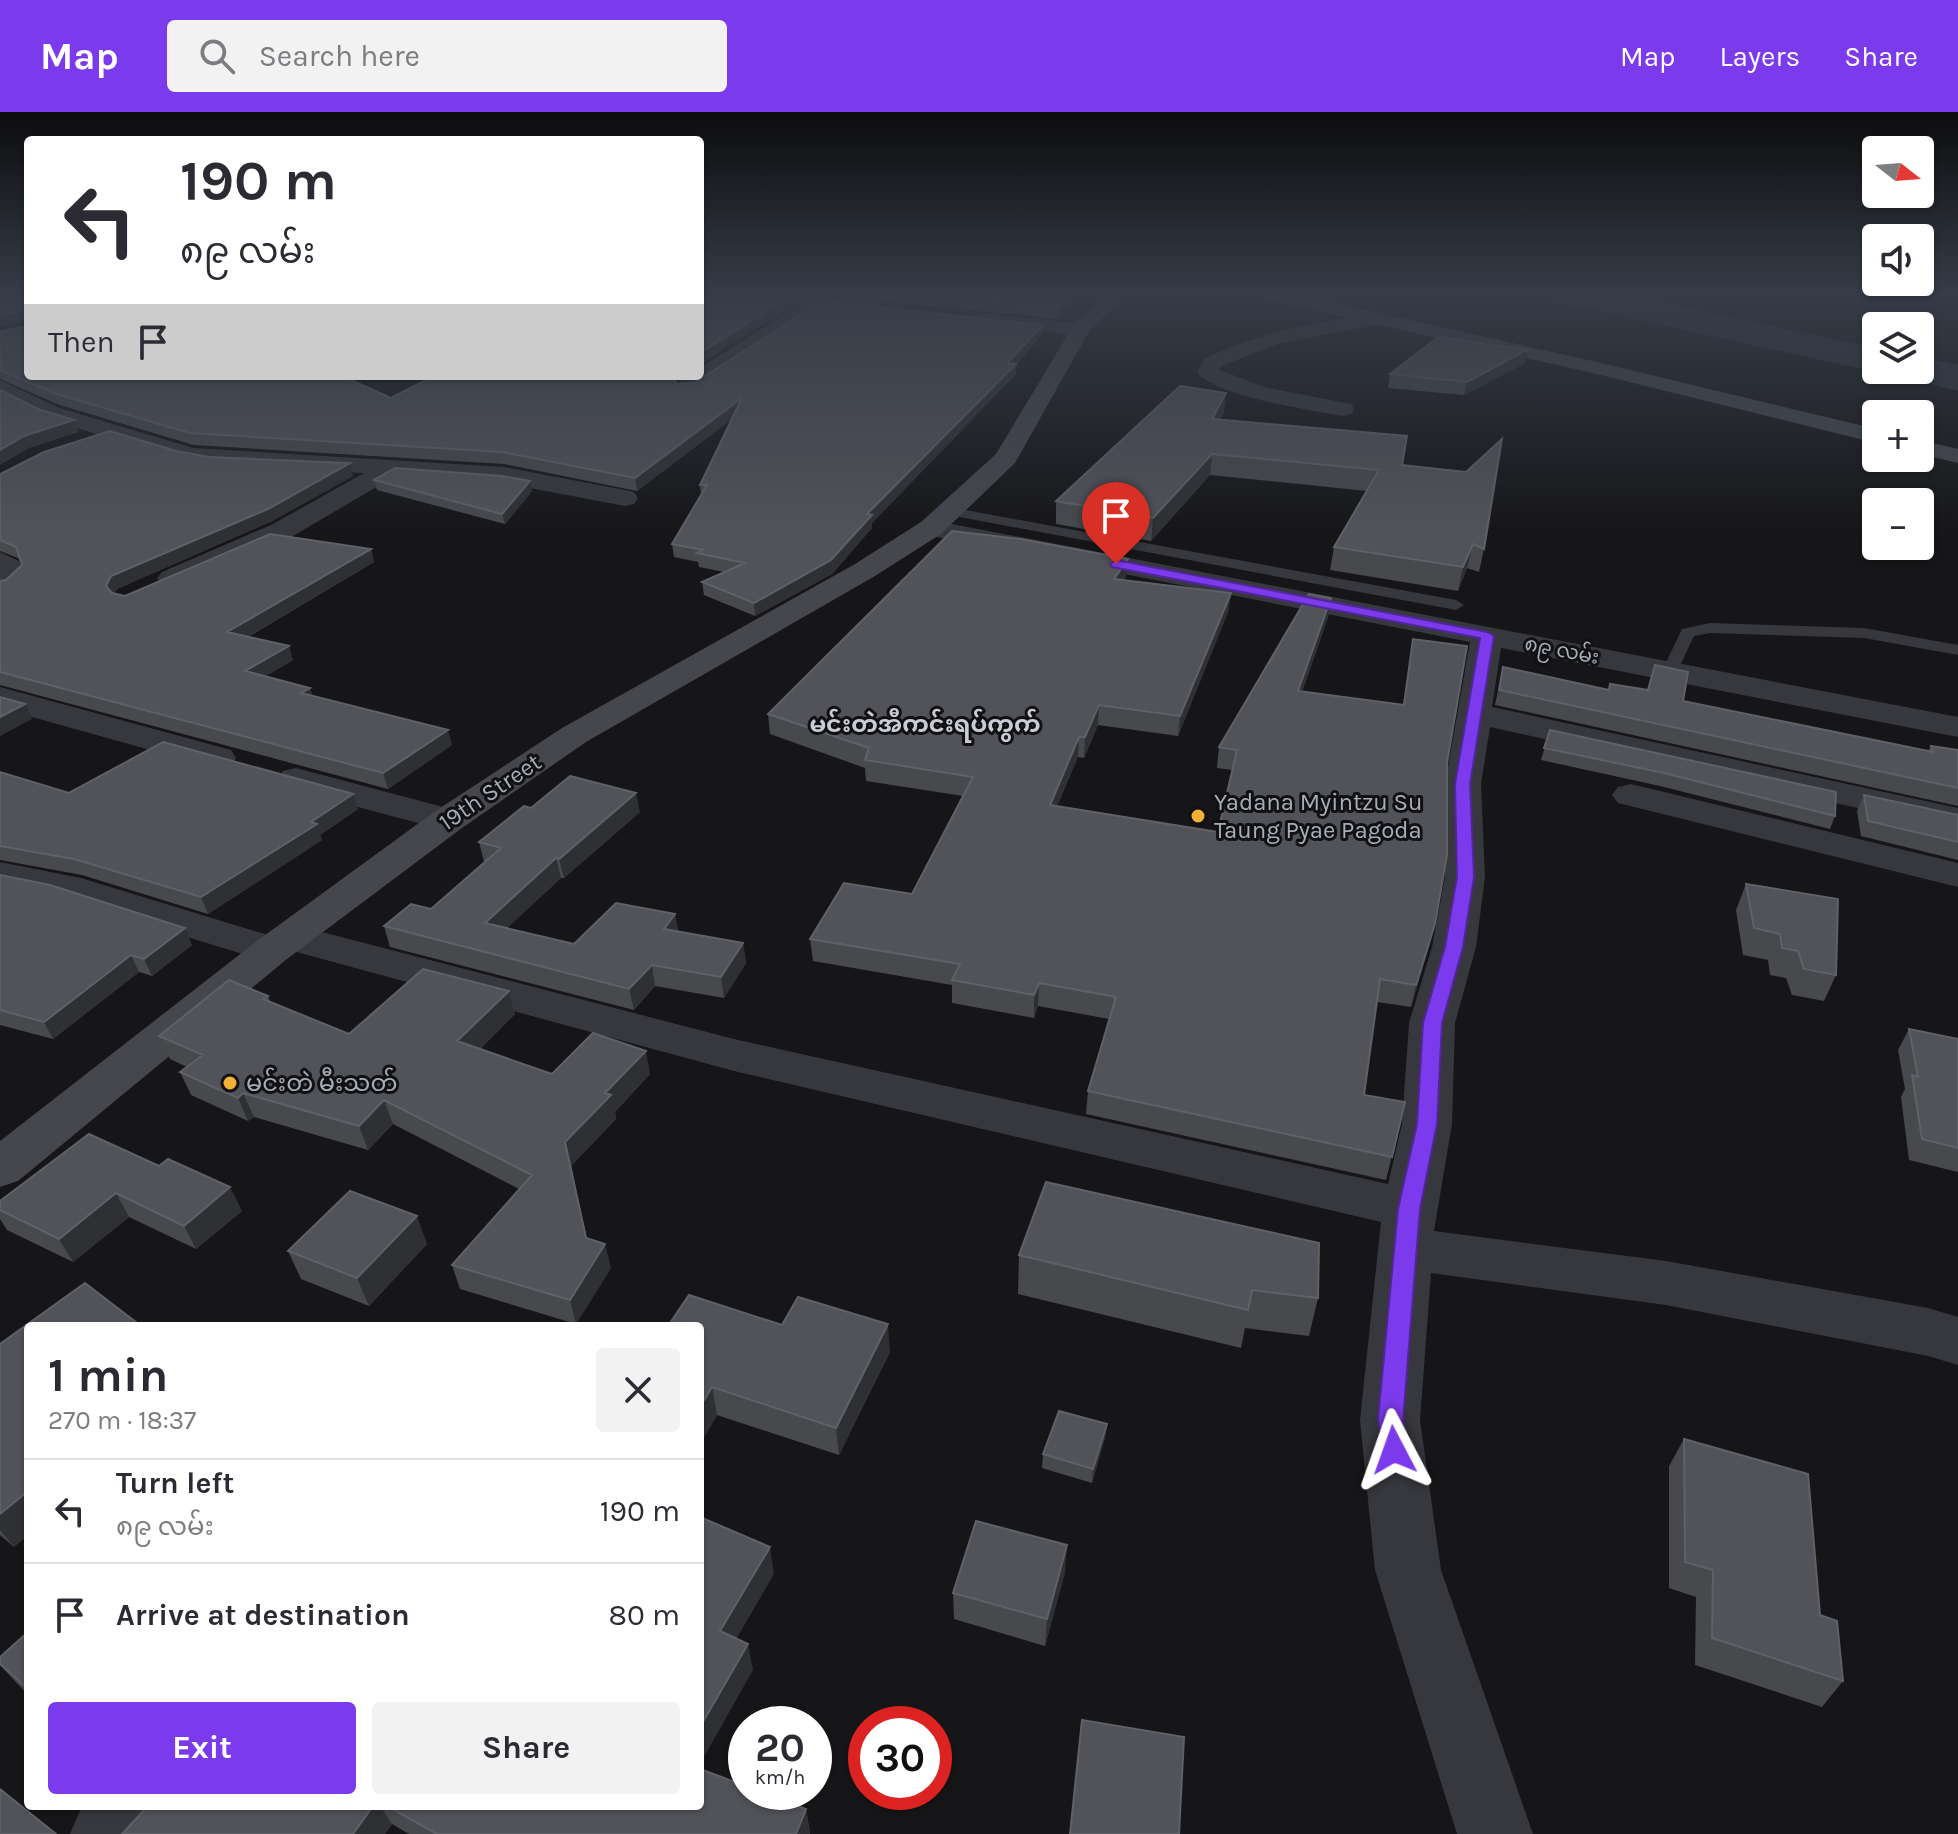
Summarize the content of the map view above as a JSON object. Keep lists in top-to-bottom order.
{
  "streets": {
    "street": ["၈၉ လမ်း", "19th Street"]
  },
  "crossings": [
    ["၈၉ လမ်း", "19th Street"]
  ],
  "districts": ["မင်းတဲအီကင်းရပ်ကွက်"],
  "places": ["Yadana Myintzu Su Taung Pyae Pagoda", "မင်းတဲ မီးသတ်"],
  "north": "right",
  "page": {
    "header": "Map",
    "search": "Search here",
    "nav": ["Map", "Layers", "Share"],
    "map_buttons": ["+", "−"],
    "turn": ["190 m", "၈၉ လမ်း"],
    "then": "Then",
    "heading": ["1 min", "270 m · 18:37"],
    "list": [
      {
        "name": "Turn left",
        "note": "၈၉ လမ်း",
        "value": "190 m"
      },
      {
        "name": "Arrive at destination",
        "value": "80 m"
      }
    ],
    "buttons": ["Exit", "Share"],
    "speed": "20 km/h",
    "limit": "30"
  }
}
